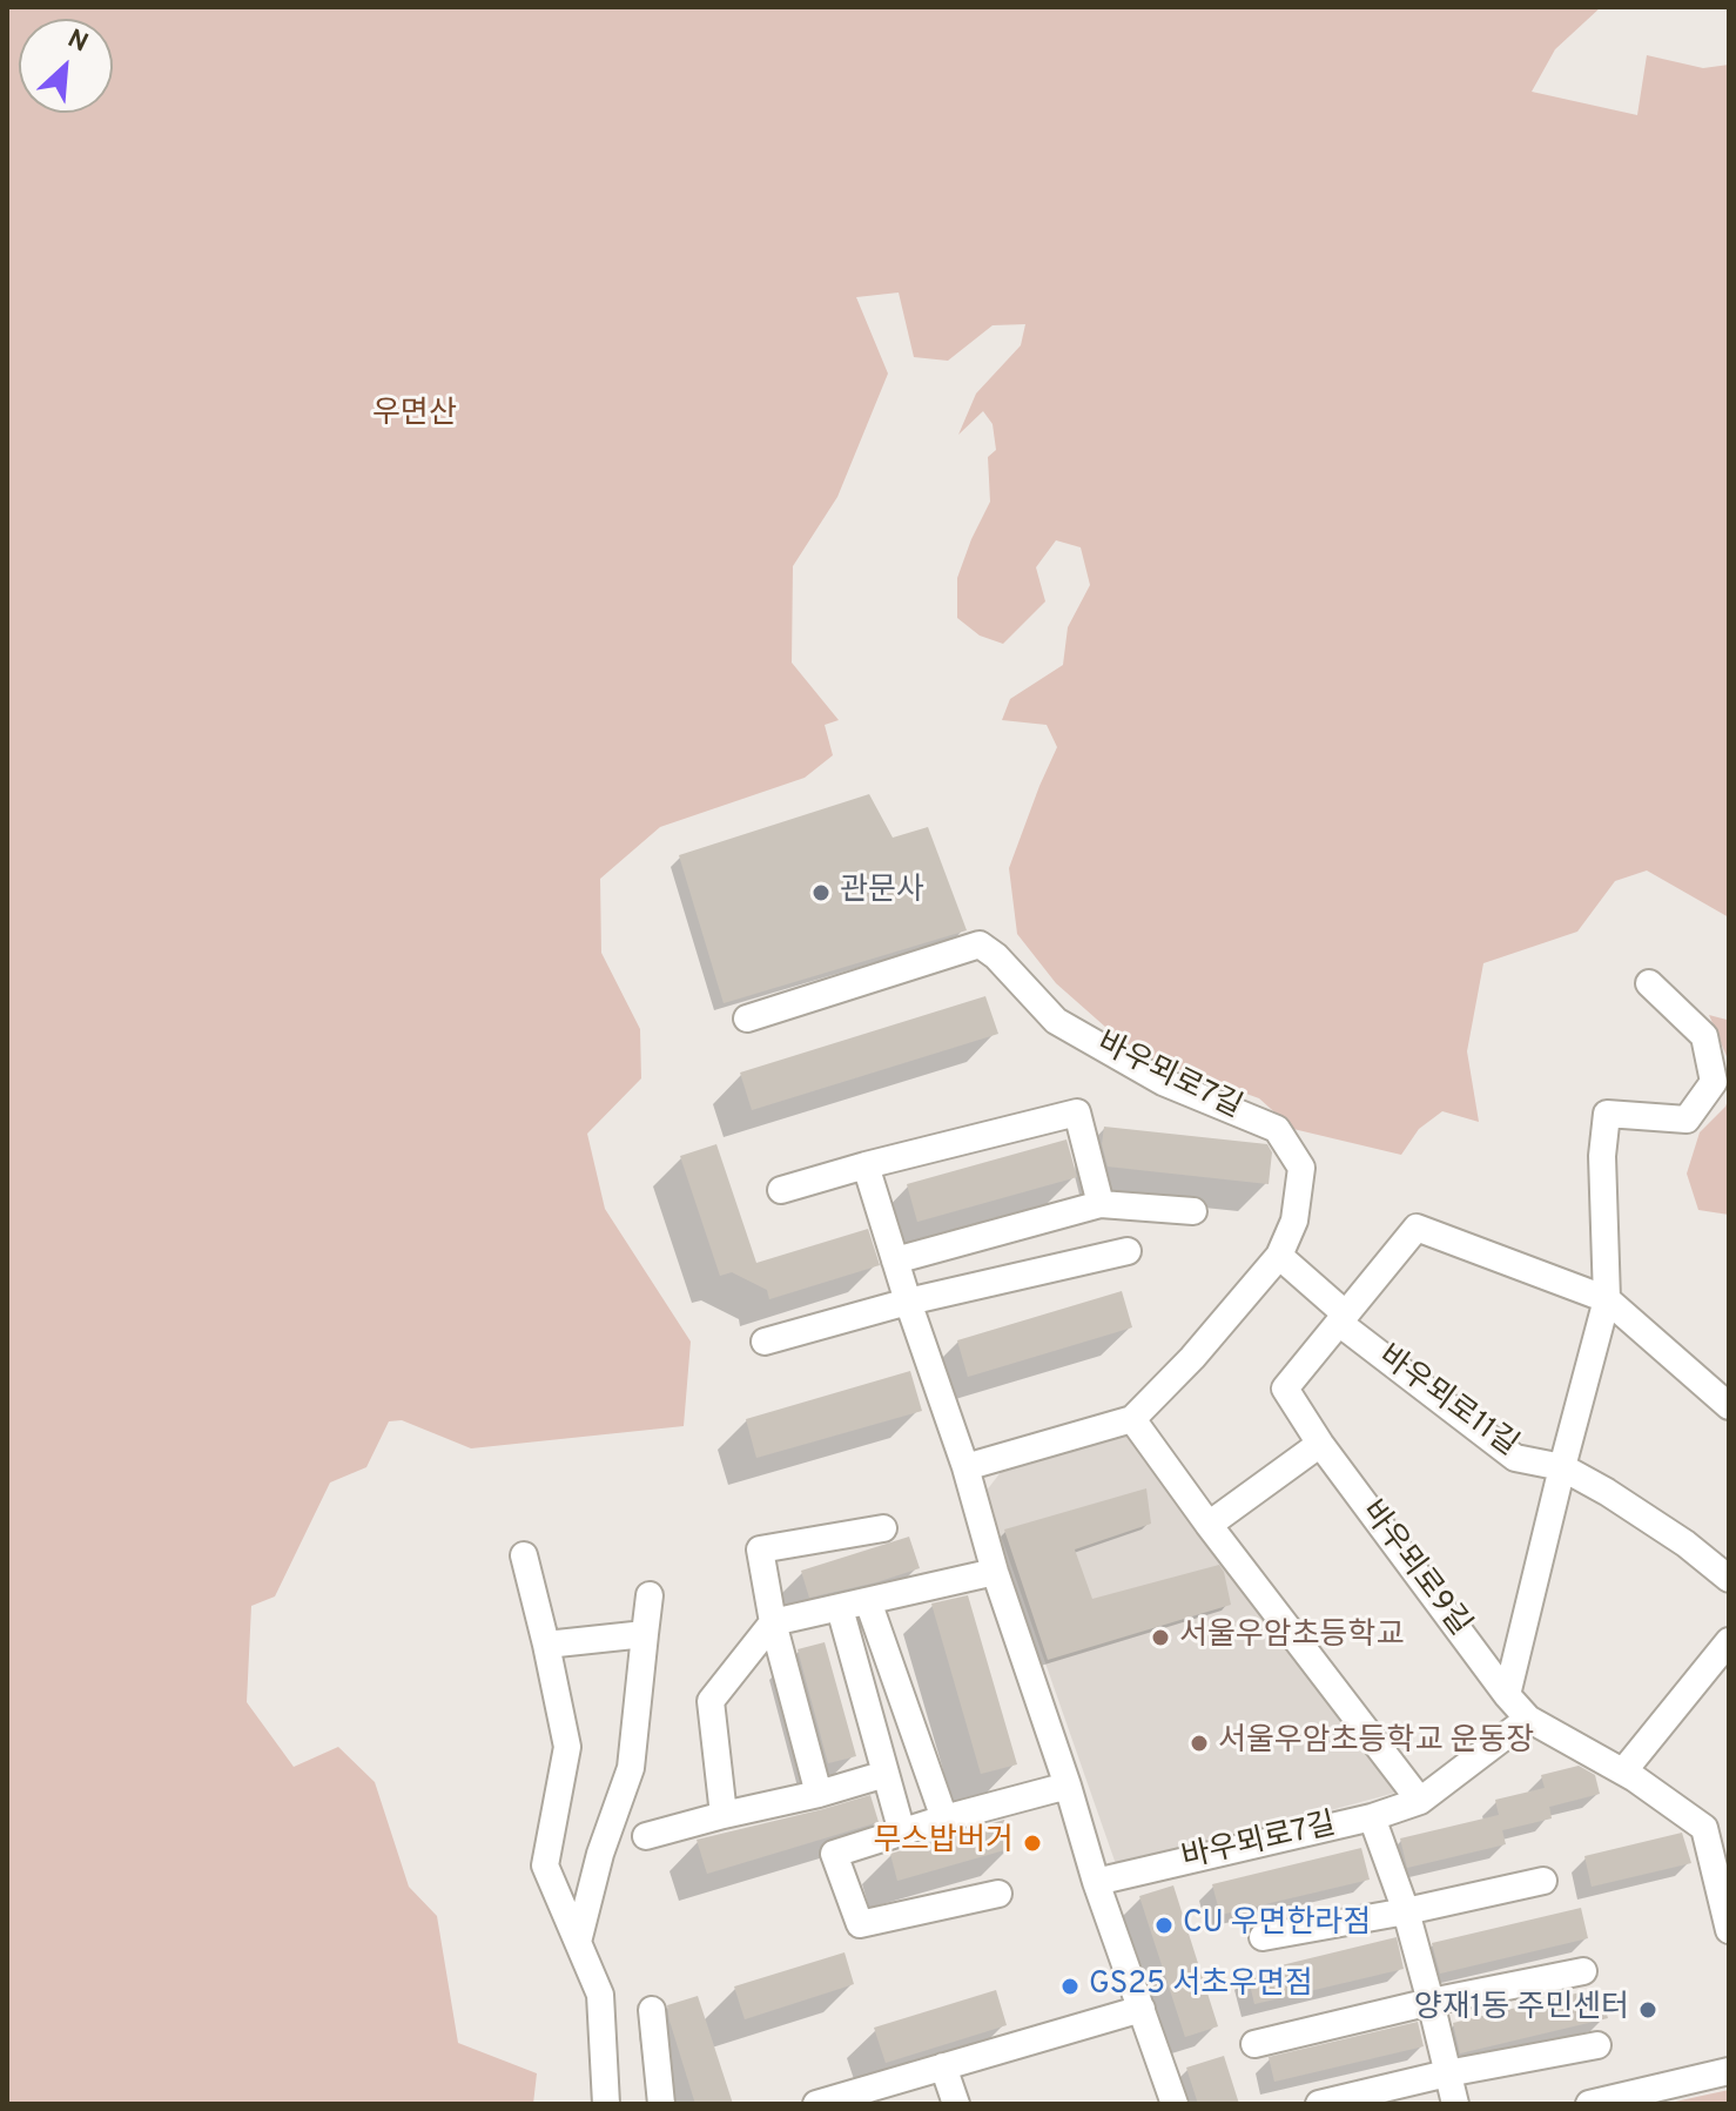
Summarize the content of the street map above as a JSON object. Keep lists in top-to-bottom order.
{
  "streets": {
    "street": ["바우뫼로7길", "바우뫼로11길", "바우뫼로9길"]
  },
  "crossings": [
    ["바우뫼로7길", "바우뫼로11길"],
    ["바우뫼로7길", "바우뫼로9길"],
    ["바우뫼로11길", "바우뫼로9길"]
  ],
  "parks": ["우면산"],
  "places": [
    "관문사",
    "서울우암초등학교",
    "서울우암초등학교 운동장",
    "무스밥버거",
    "CU 우면한라점",
    "GS25 서초우면점",
    "양재1동 주민센터"
  ],
  "north": "top right"
}
